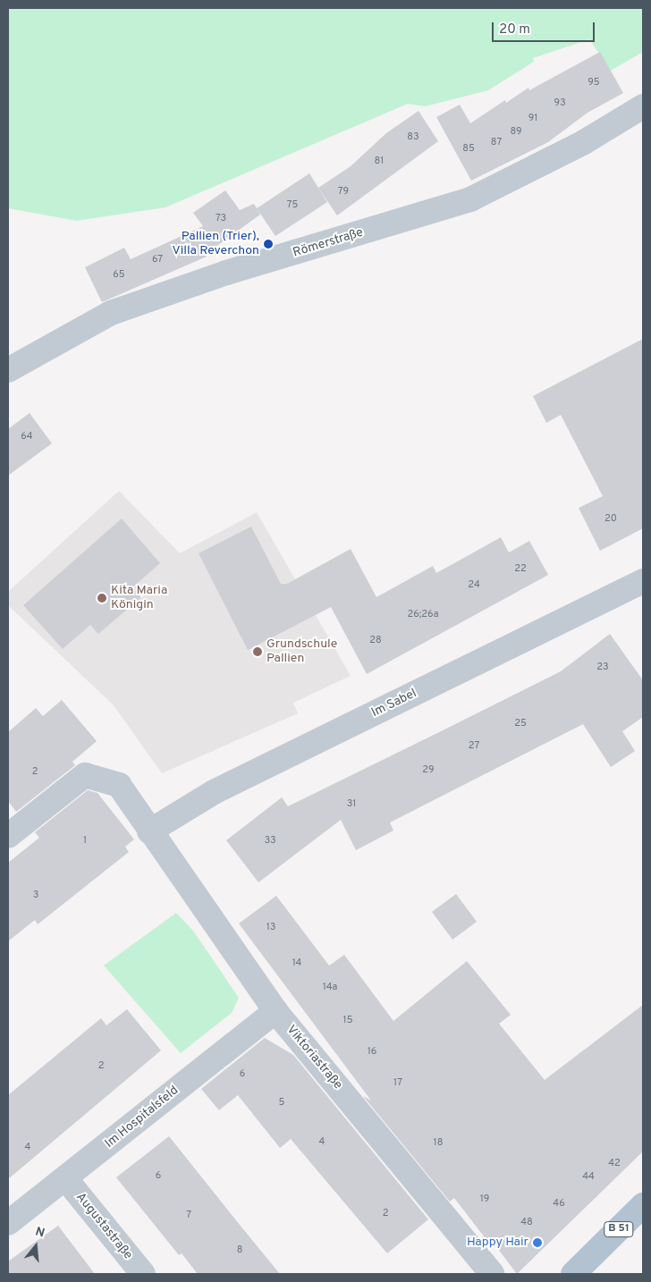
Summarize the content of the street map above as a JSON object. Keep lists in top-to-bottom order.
{
  "streets": {
    "main road": ["B 51"],
    "street": [
      "Römerstraße",
      "Im Sabel",
      "Viktoriastraße",
      "Im Hospitalsfeld",
      "Augustastraße"
    ]
  },
  "crossings": [
    ["Im Sabel", "Viktoriastraße"],
    ["Viktoriastraße", "Im Hospitalsfeld"],
    ["Im Hospitalsfeld", "Augustastraße"]
  ],
  "places": [
    "Pallien (Trier), Villa Reverchon",
    "Kita Maria Königin",
    "Grundschule Pallien",
    "Happy Hair"
  ],
  "house_numbers": [
    "95",
    "93",
    "91",
    "89",
    "83",
    "87",
    "85",
    "81",
    "79",
    "75",
    "73",
    "67",
    "65",
    "64",
    "20",
    "22",
    "24",
    "26;26a",
    "28",
    "23",
    "25",
    "27",
    "29",
    "2",
    "31",
    "1",
    "33",
    "3",
    "13",
    "14",
    "14a",
    "15",
    "16",
    "2",
    "6",
    "17",
    "5",
    "4",
    "18",
    "4",
    "42",
    "6",
    "44",
    "19",
    "46",
    "2",
    "7",
    "48",
    "8"
  ],
  "scale_bar": "20 m",
  "north": "top"
}
